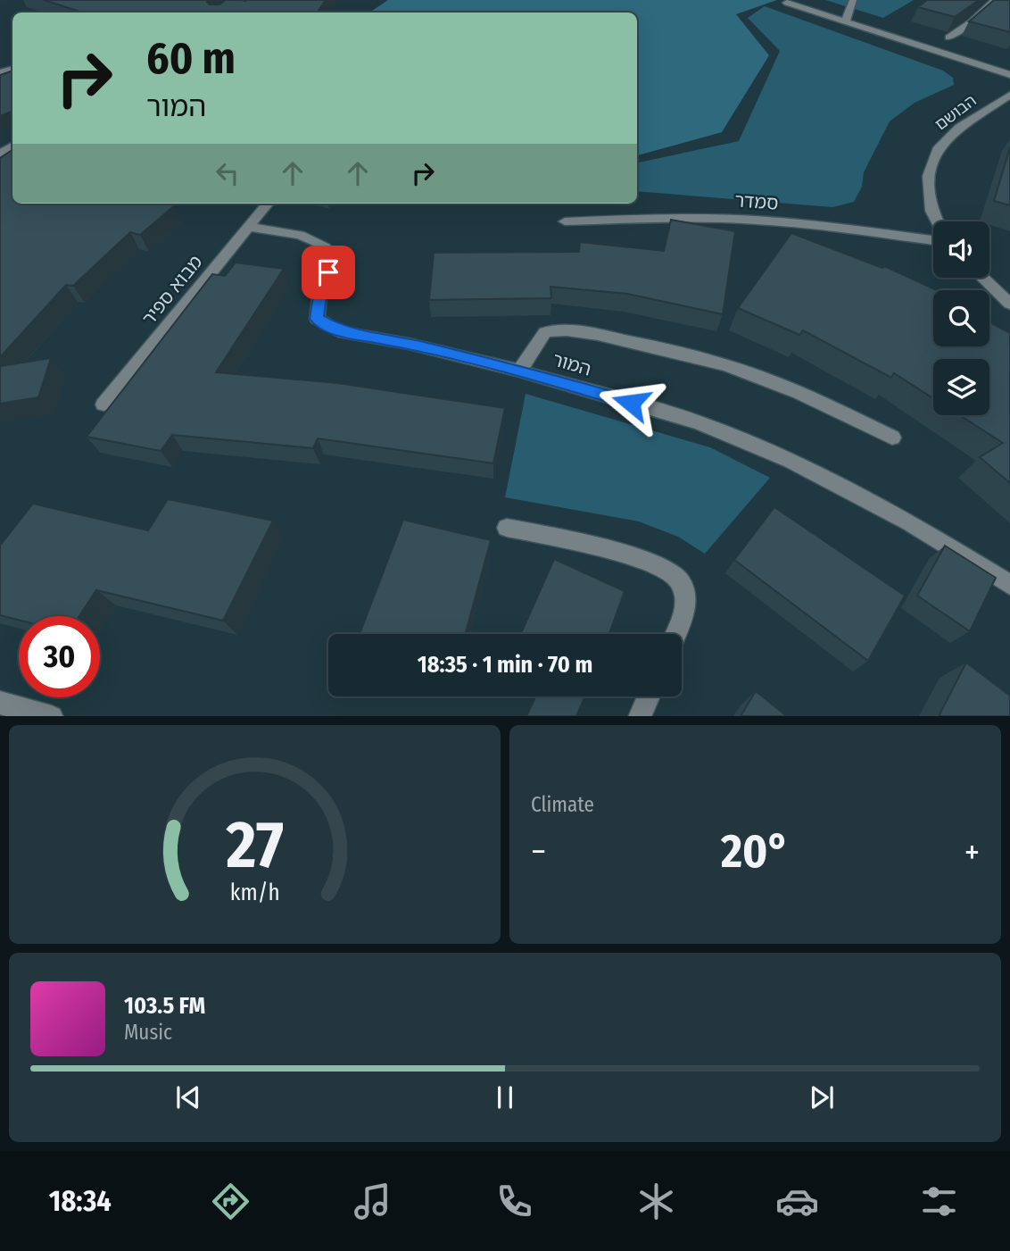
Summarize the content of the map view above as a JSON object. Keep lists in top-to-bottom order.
{
  "streets": {
    "street": [
      "הבושם",
      "סמדר",
      "מבוא ספיר",
      "המור"
    ]
  },
  "crossings": [
    ["מבוא ספיר", "המור"]
  ],
  "page": {
    "turn": ["60 m", "המור"],
    "limit": "30",
    "trip": "18:35 · 1 min · 70 m",
    "tile": "Climate",
    "heat": ["−", "20°", "+"],
    "song": ["103.5 FM", "Music"],
    "tabs": "18:34",
    "gauge": ["27", "km/h"]
  }
}
